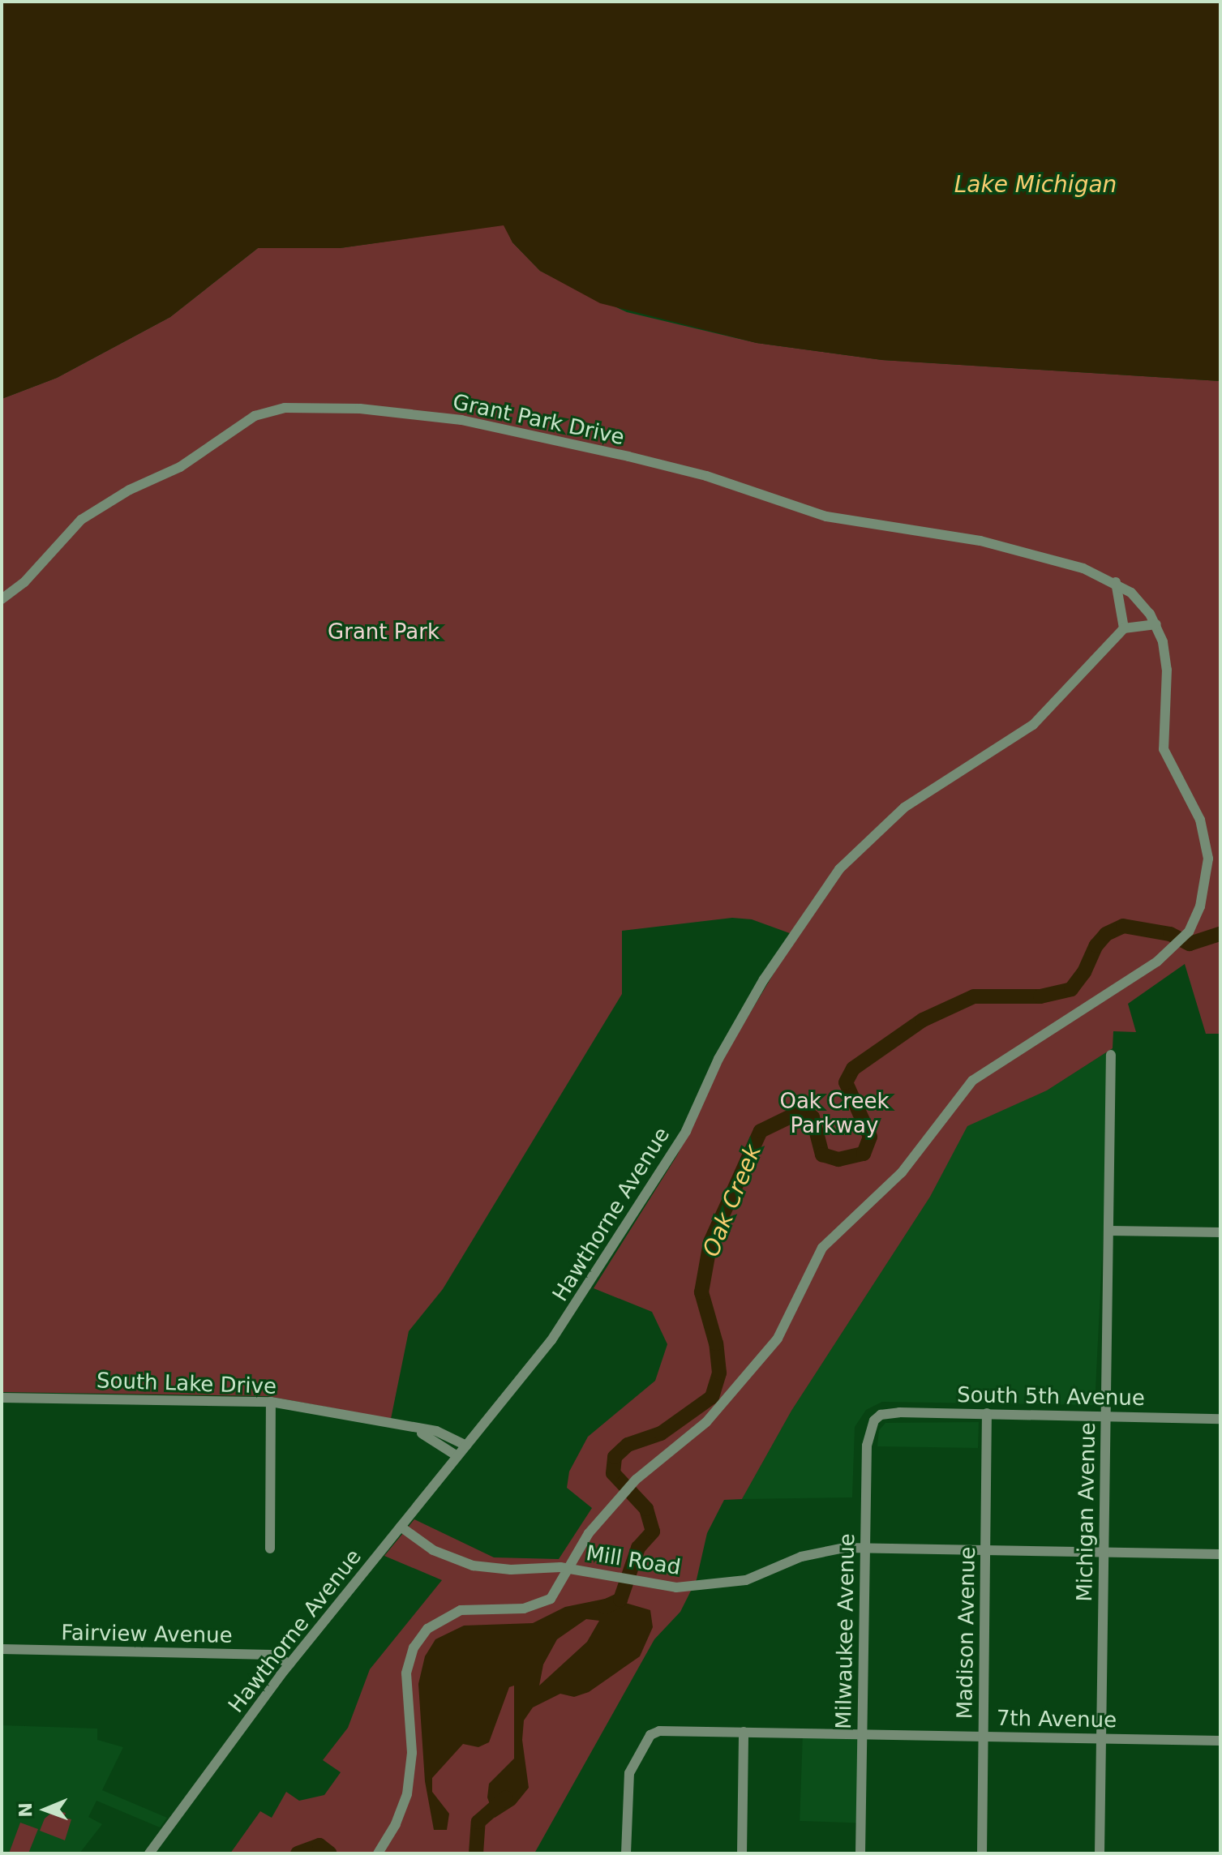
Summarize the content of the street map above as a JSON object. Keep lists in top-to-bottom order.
{
  "streets": {
    "street": [
      "Grant Park Drive",
      "Hawthorne Avenue",
      "South Lake Drive",
      "South 5th Avenue",
      "Michigan Avenue",
      "Mill Road",
      "Milwaukee Avenue",
      "Madison Avenue",
      "Fairview Avenue",
      "7th Avenue"
    ]
  },
  "crossings": [
    ["Hawthorne Avenue", "South Lake Drive"],
    ["Hawthorne Avenue", "Mill Road"],
    ["Hawthorne Avenue", "Fairview Avenue"],
    ["South 5th Avenue", "Michigan Avenue"],
    ["South 5th Avenue", "Milwaukee Avenue"],
    ["South 5th Avenue", "Madison Avenue"],
    ["Michigan Avenue", "Mill Road"],
    ["Michigan Avenue", "7th Avenue"],
    ["Mill Road", "Milwaukee Avenue"],
    ["Mill Road", "Madison Avenue"],
    ["Milwaukee Avenue", "7th Avenue"],
    ["Madison Avenue", "7th Avenue"]
  ],
  "water": ["Lake Michigan", "Oak Creek"],
  "parks": ["Grant Park", "Oak Creek Parkway"],
  "north": "left"
}
